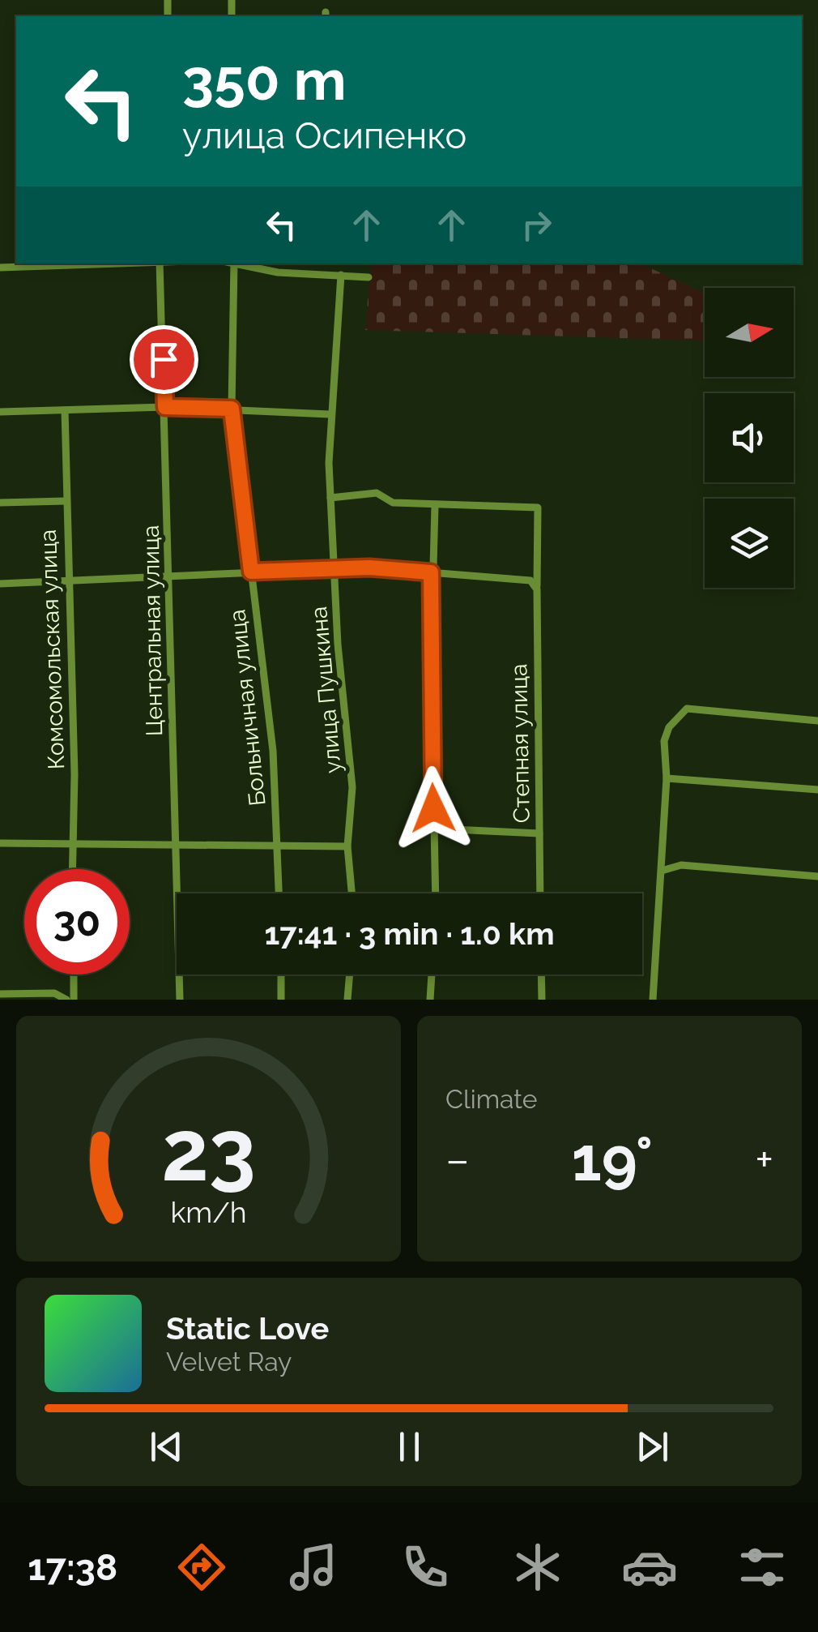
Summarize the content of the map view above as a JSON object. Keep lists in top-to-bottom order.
{
  "streets": {
    "street": [
      "Центральная улица",
      "Комсомольская улица",
      "улица Пушкина",
      "Больничная улица",
      "Степная улица"
    ]
  },
  "north": "right",
  "page": {
    "turn": ["350 m", "улица Осипенко"],
    "limit": "30",
    "trip": "17:41 · 3 min · 1.0 km",
    "tile": "Climate",
    "heat": ["−", "19°", "+"],
    "song": ["Static Love", "Velvet Ray"],
    "tabs": "17:38",
    "gauge": ["23", "km/h"]
  }
}
